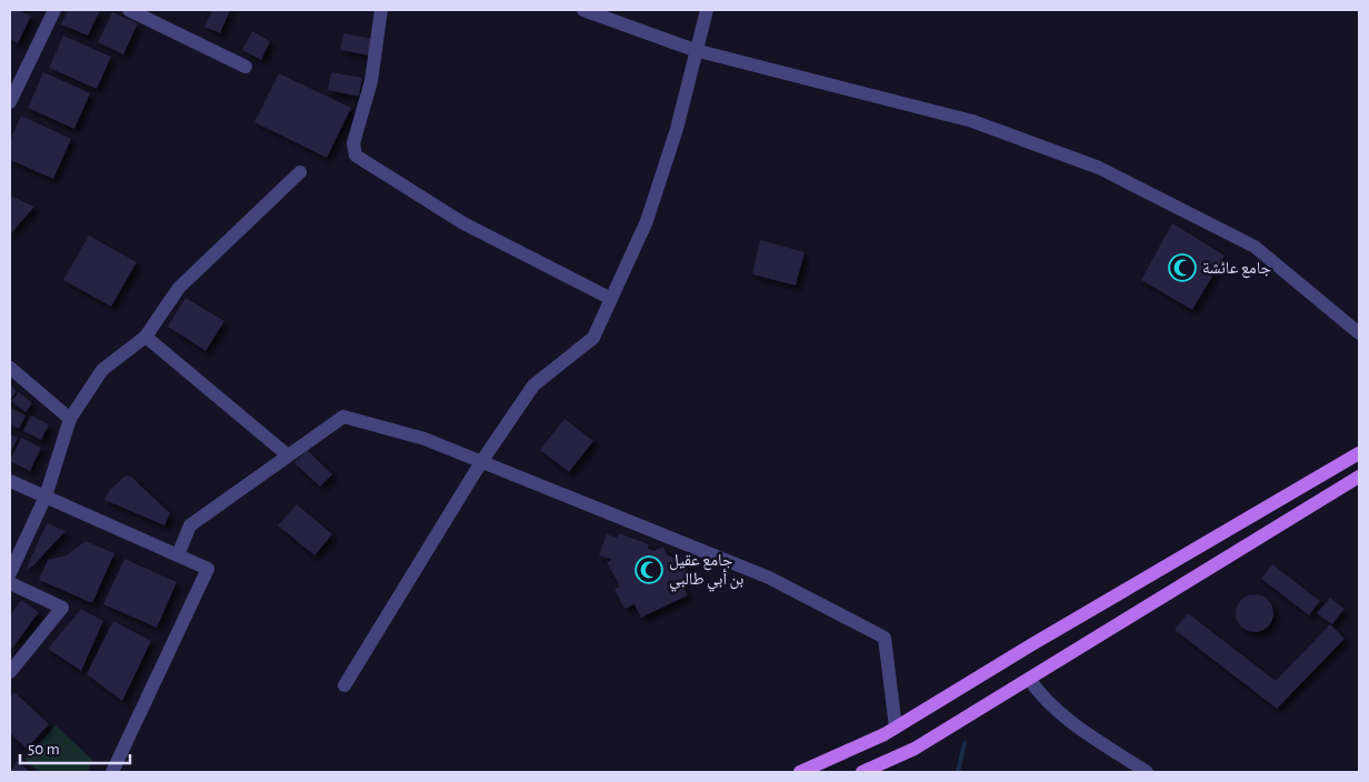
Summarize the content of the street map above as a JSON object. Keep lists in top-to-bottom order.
{
  "places": {
    "mosque": ["جامع عائشة", "جامع عقيل بن أبي طالبي"]
  },
  "scale_bar": "50 m"
}
